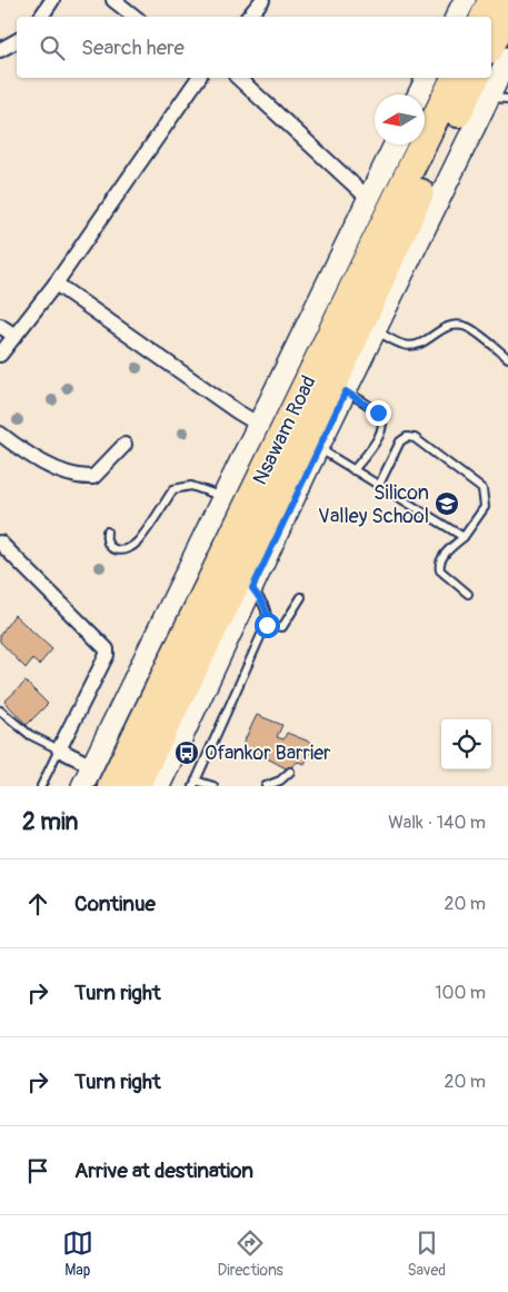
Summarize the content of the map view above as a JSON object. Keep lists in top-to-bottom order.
{
  "streets": {
    "highway": ["Nsawam Road"]
  },
  "places": {
    "school or university": ["Silicon Valley School"],
    "bus stop": ["Ofankor Barrier"]
  },
  "north": "left",
  "page": {
    "search": "Search here",
    "heading": ["2 min", "Walk · 140 m"],
    "list": [
      ["Continue", "20 m"],
      ["Turn right", "100 m"],
      ["Turn right", "20 m"],
      "Arrive at destination"
    ],
    "nav": ["Map", "Directions", "Saved"]
  }
}
